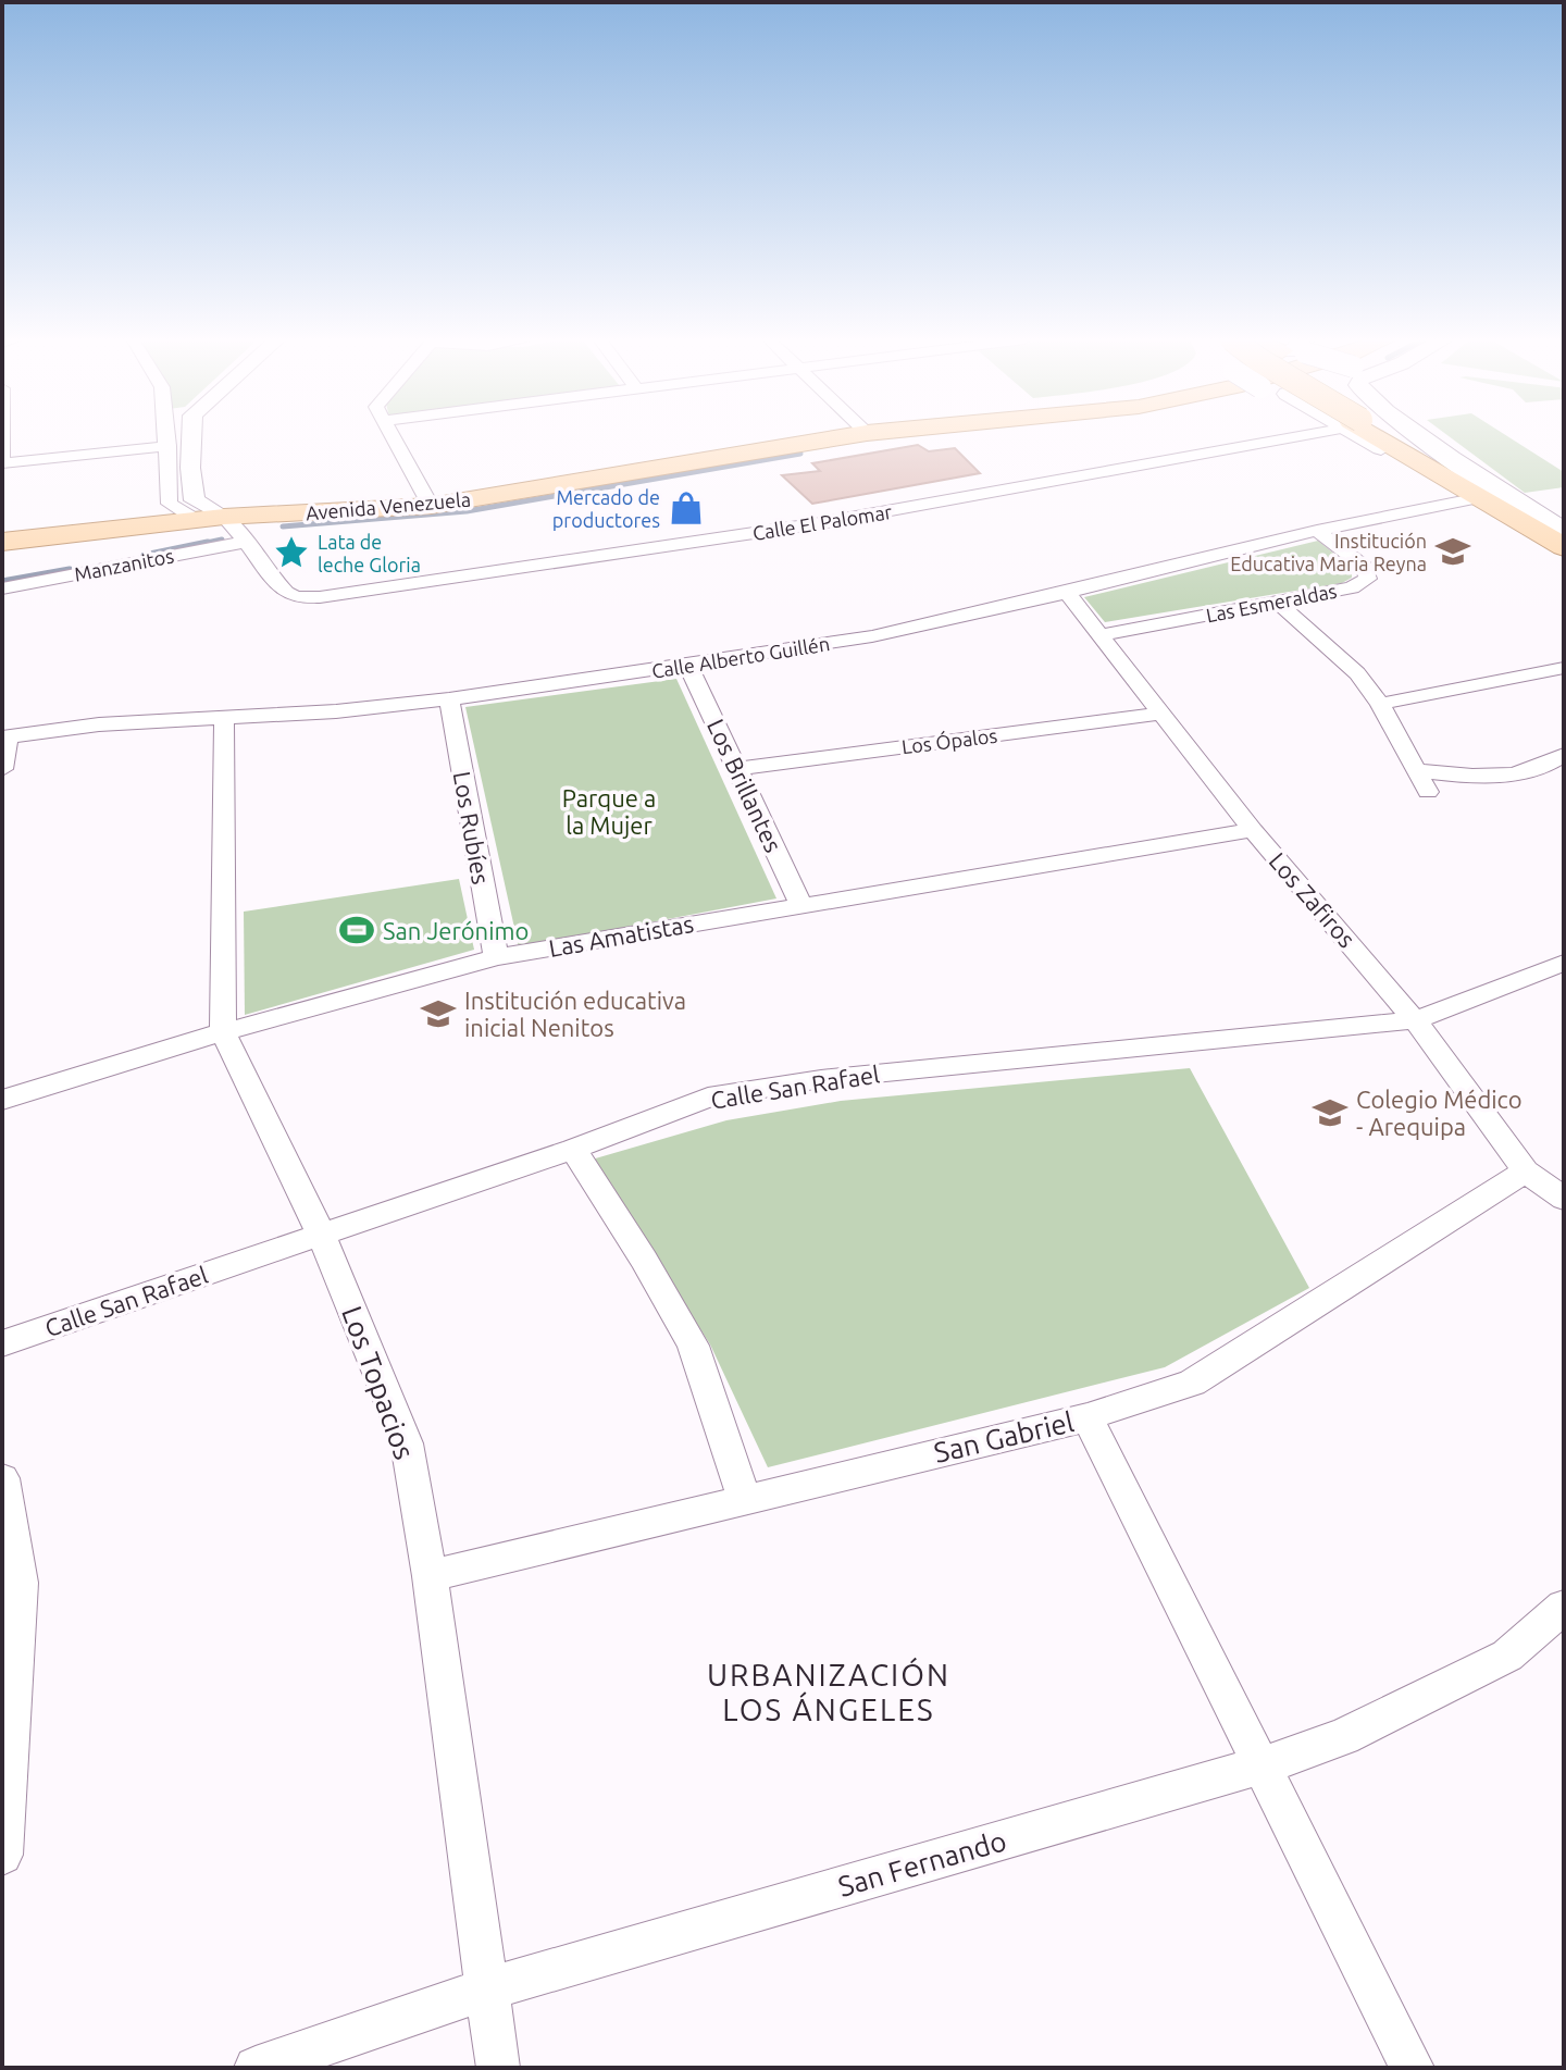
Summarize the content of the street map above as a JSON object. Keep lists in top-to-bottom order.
{
  "streets": {
    "main road": ["Avenida Venezuela"],
    "street": [
      "Calle El Palomar",
      "Manzanitos",
      "Las Esmeraldas",
      "Calle Alberto Guillén",
      "Los Ópalos",
      "Los Brillantes",
      "Los Rubíes",
      "Los Zafiros",
      "Las Amatistas",
      "Calle San Rafael",
      "Los Topacios",
      "San Gabriel",
      "San Fernando"
    ]
  },
  "crossings": [
    ["Avenida Venezuela", "Calle El Palomar"],
    ["Avenida Venezuela", "Manzanitos"],
    ["Calle El Palomar", "Manzanitos"],
    ["Las Esmeraldas", "Calle Alberto Guillén"],
    ["Las Esmeraldas", "Los Zafiros"],
    ["Calle Alberto Guillén", "Los Brillantes"],
    ["Calle Alberto Guillén", "Los Rubíes"],
    ["Calle Alberto Guillén", "Los Zafiros"],
    ["Calle Alberto Guillén", "Los Topacios"],
    ["Los Ópalos", "Los Brillantes"],
    ["Los Ópalos", "Los Zafiros"],
    ["Los Brillantes", "Las Amatistas"],
    ["Los Rubíes", "Las Amatistas"],
    ["Los Zafiros", "Las Amatistas"],
    ["Los Zafiros", "Calle San Rafael"],
    ["Los Zafiros", "San Gabriel"],
    ["Las Amatistas", "Los Topacios"],
    ["Calle San Rafael", "Los Topacios"],
    ["Los Topacios", "San Gabriel"],
    ["Los Topacios", "San Fernando"]
  ],
  "districts": ["URBANIZACIÓN LOS ÁNGELES"],
  "parks": ["Parque a la Mujer"],
  "places": {
    "shop": ["Mercado de productores"],
    "school or university": ["Institución Educativa Maria Reyna", "Institución educativa inicial Nenitos", "Colegio Médico - Arequipa"],
    "place": ["Lata de leche Gloria"],
    "sports": ["San Jerónimo"]
  }
}
